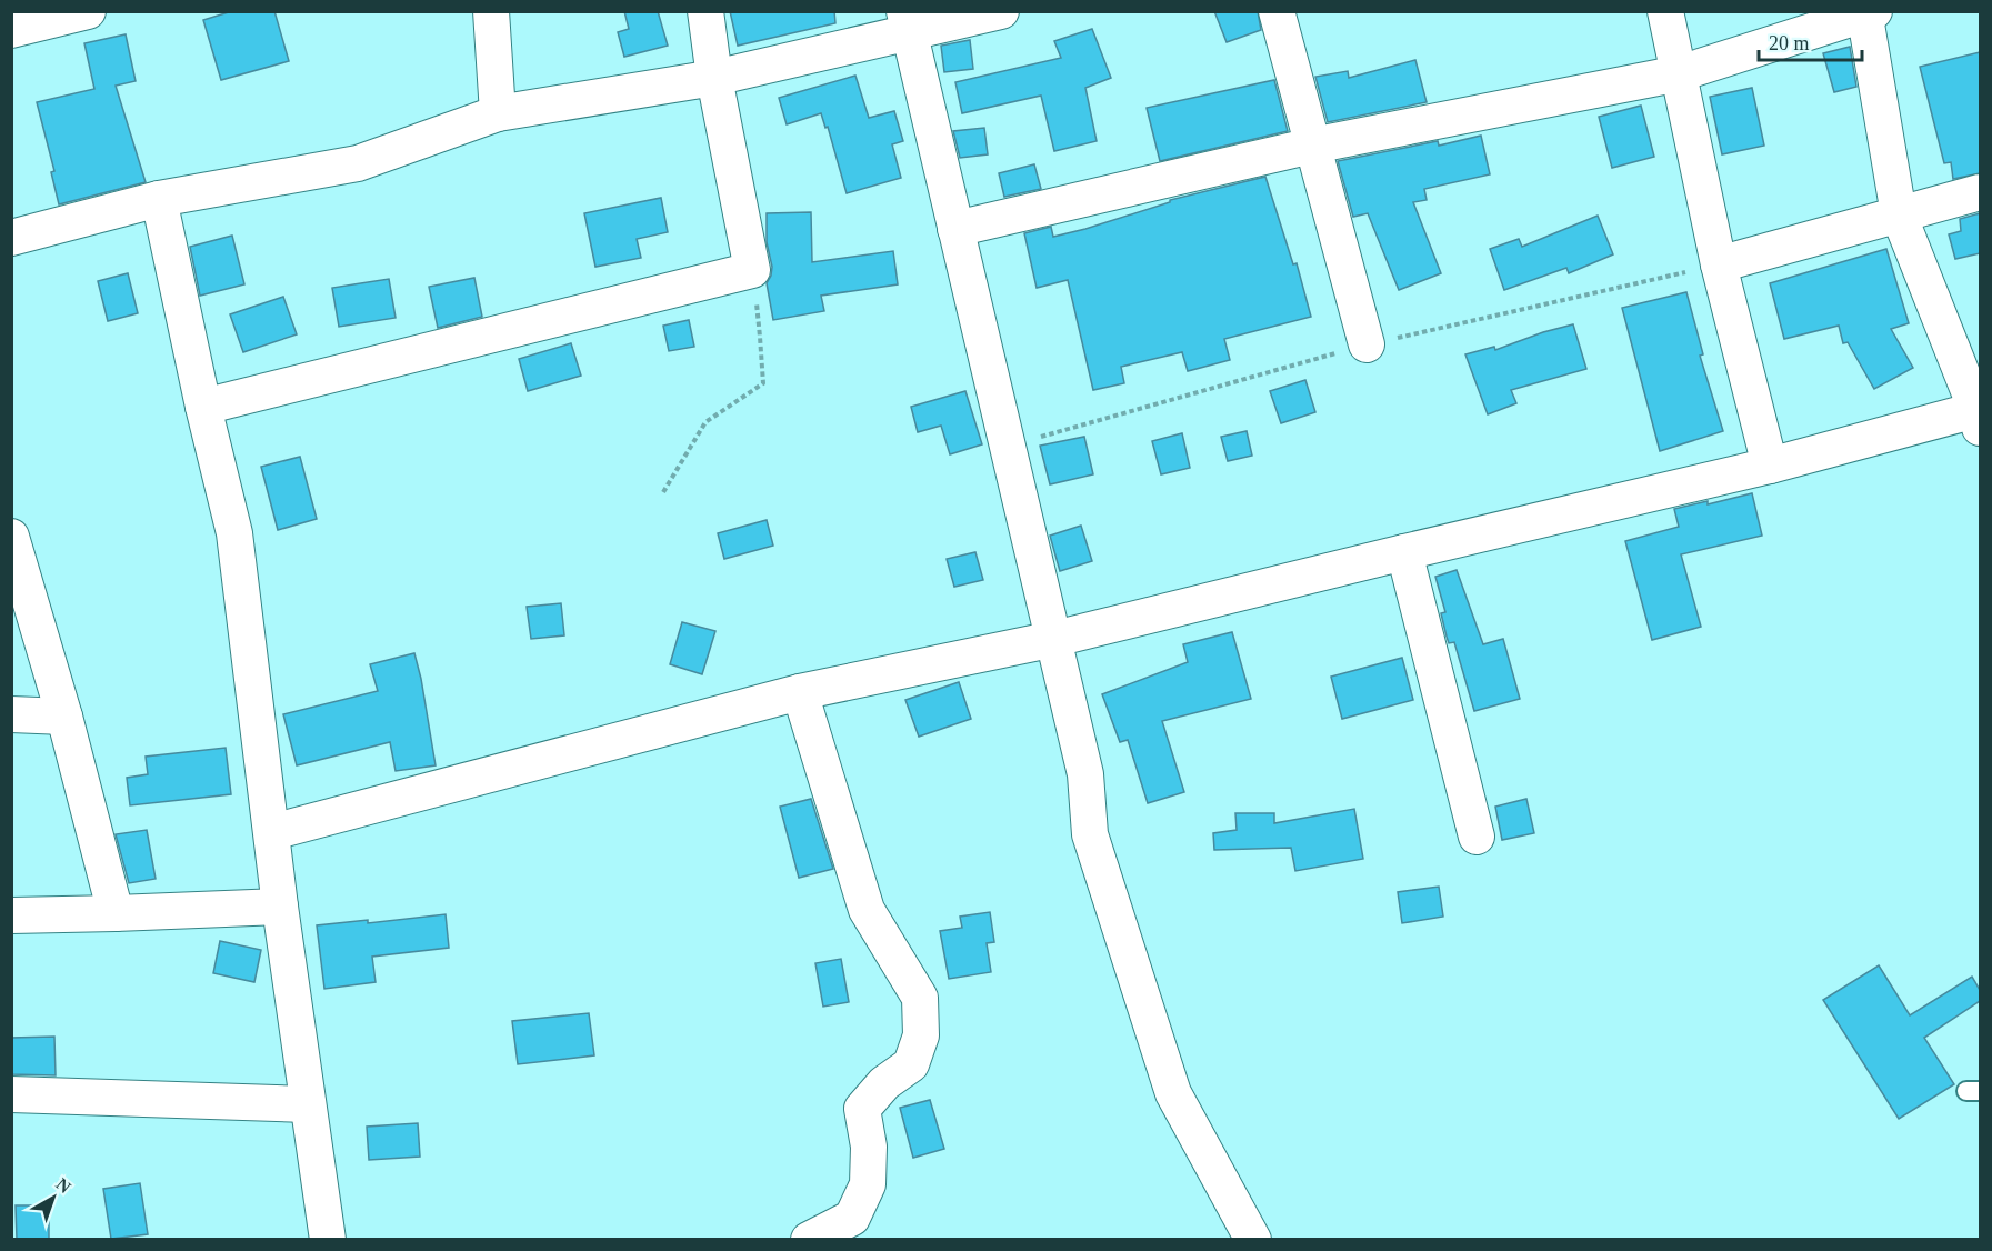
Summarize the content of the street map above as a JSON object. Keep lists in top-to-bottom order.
{
  "scale_bar": "20 m",
  "north": "top right"
}
